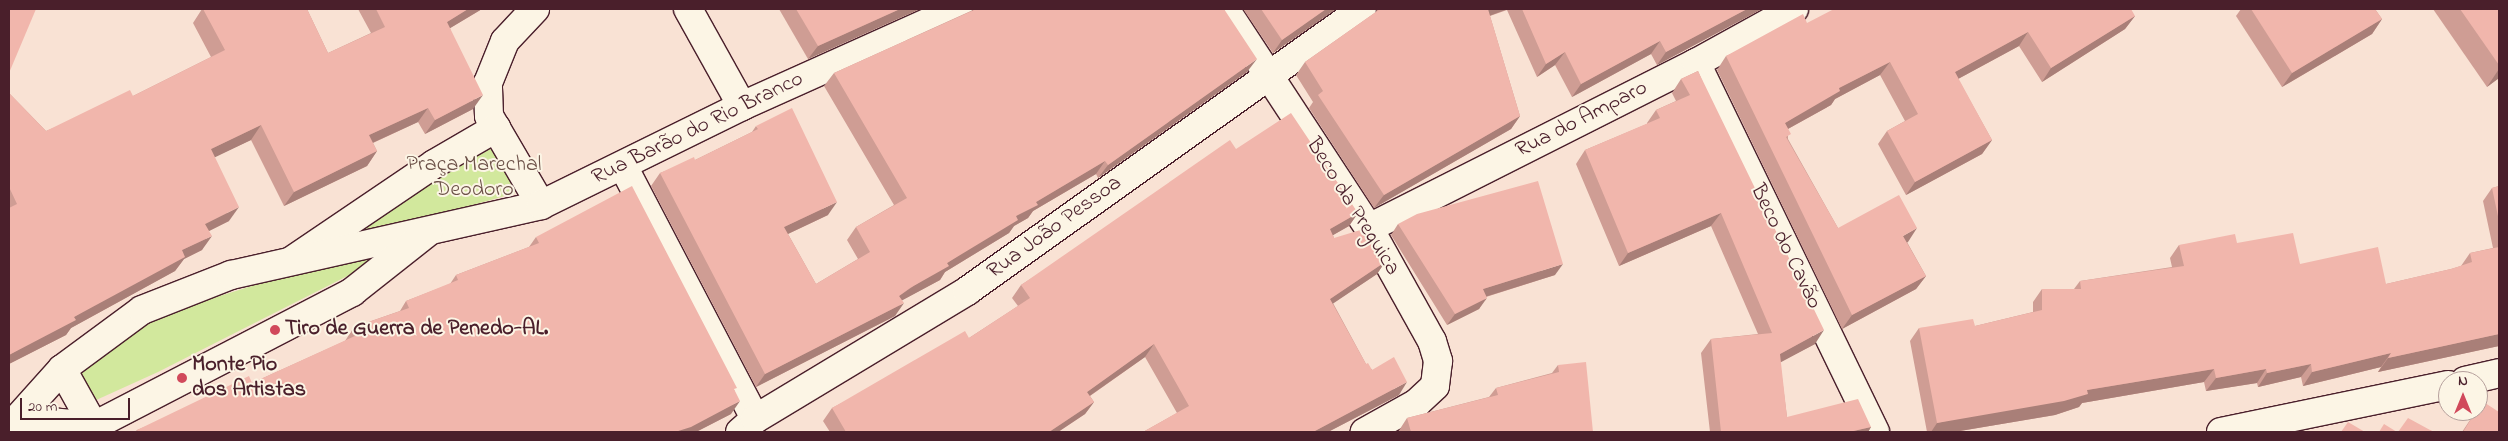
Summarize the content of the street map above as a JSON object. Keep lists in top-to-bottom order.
{
  "streets": {
    "street": [
      "Rua do Amparo",
      "Rua Barão do Rio Branco",
      "Beco da Preguica",
      "Rua João Pessoa",
      "Beco do Cavão"
    ]
  },
  "crossings": [
    ["Rua do Amparo", "Beco da Preguica"],
    ["Rua do Amparo", "Beco do Cavão"],
    ["Beco da Preguica", "Rua João Pessoa"]
  ],
  "parks": ["Praça Marechal Deodoro"],
  "places": ["Tiro de Guerra de Penedo-AL.", "Monte Pio dos Artistas"],
  "scale_bar": "20 m",
  "north": "top"
}
